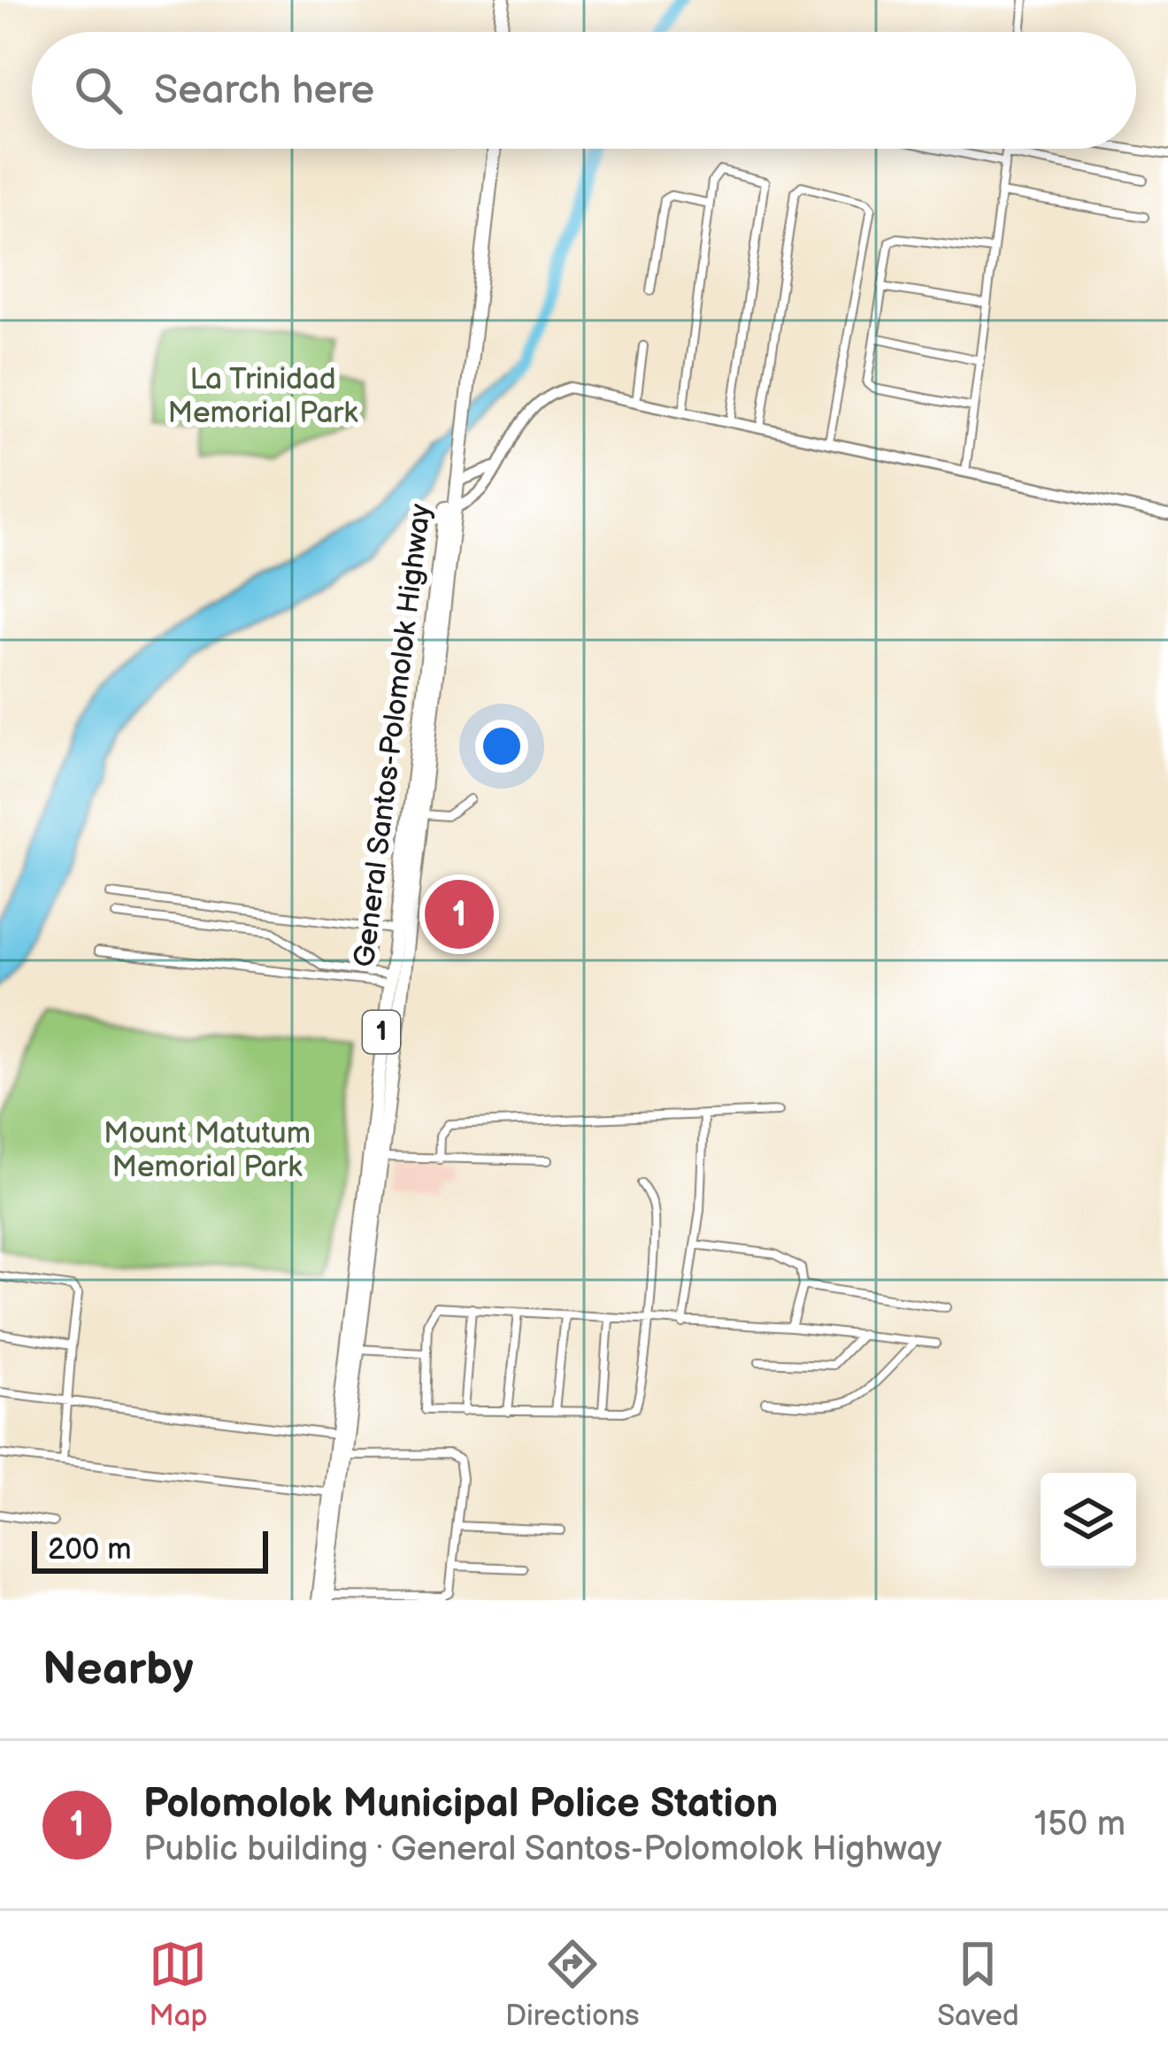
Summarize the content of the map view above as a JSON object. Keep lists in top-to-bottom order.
{
  "streets": {
    "highway": ["General Santos-Polomolok Highway", "1"]
  },
  "crossings": [
    ["General Santos-Polomolok Highway", "1"]
  ],
  "parks": ["La Trinidad Memorial Park", "Mount Matutum Memorial Park"],
  "scale_bar": "200 m",
  "page": {
    "search": "Search here",
    "pins": "1",
    "scale": "200 m",
    "heading": "Nearby",
    "list": [
      {
        "mark": "1",
        "name": "Polomolok Municipal Police Station",
        "note": "Public building · General Santos-Polomolok Highway",
        "value": "150 m"
      }
    ],
    "nav": ["Map", "Directions", "Saved"]
  }
}
